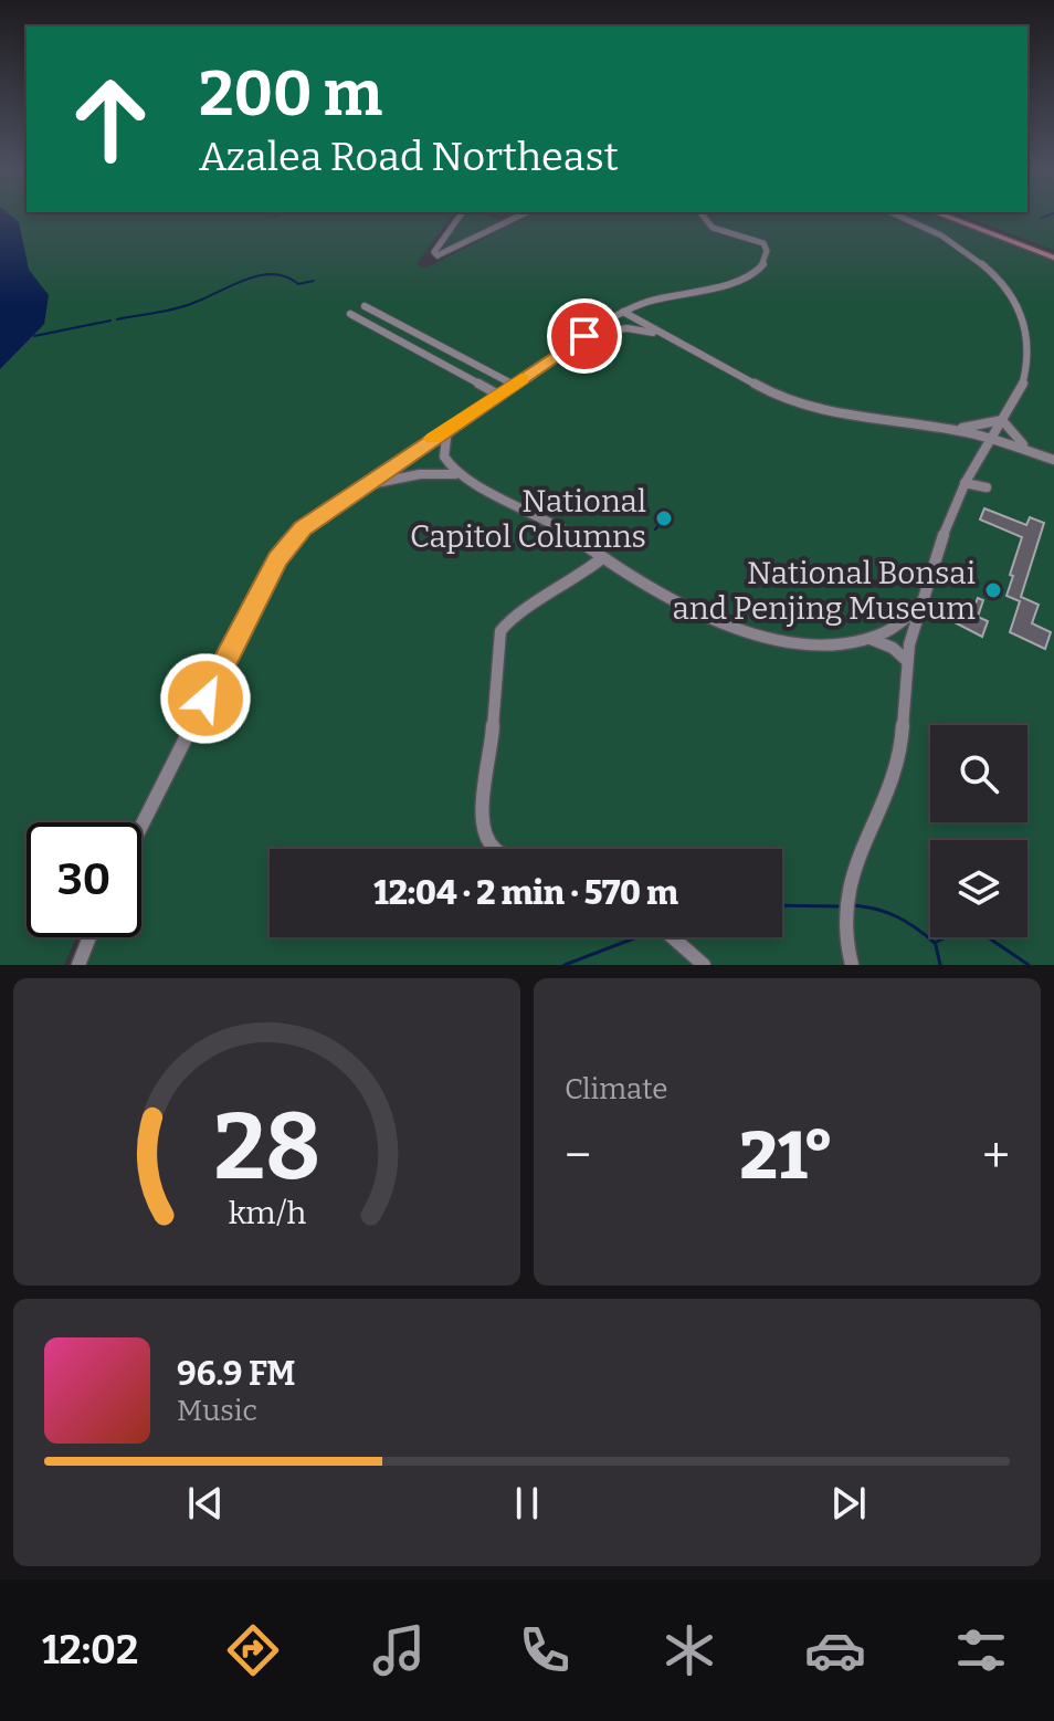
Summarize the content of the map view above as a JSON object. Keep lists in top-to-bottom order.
{
  "places": ["National Capitol Columns", "National Bonsai and Penjing Museum"],
  "page": {
    "turn": ["200 m", "Azalea Road Northeast"],
    "limit": "30",
    "trip": "12:04 · 2 min · 570 m",
    "tile": "Climate",
    "heat": ["−", "21°", "+"],
    "song": ["96.9 FM", "Music"],
    "tabs": "12:02",
    "gauge": ["28", "km/h"]
  }
}
